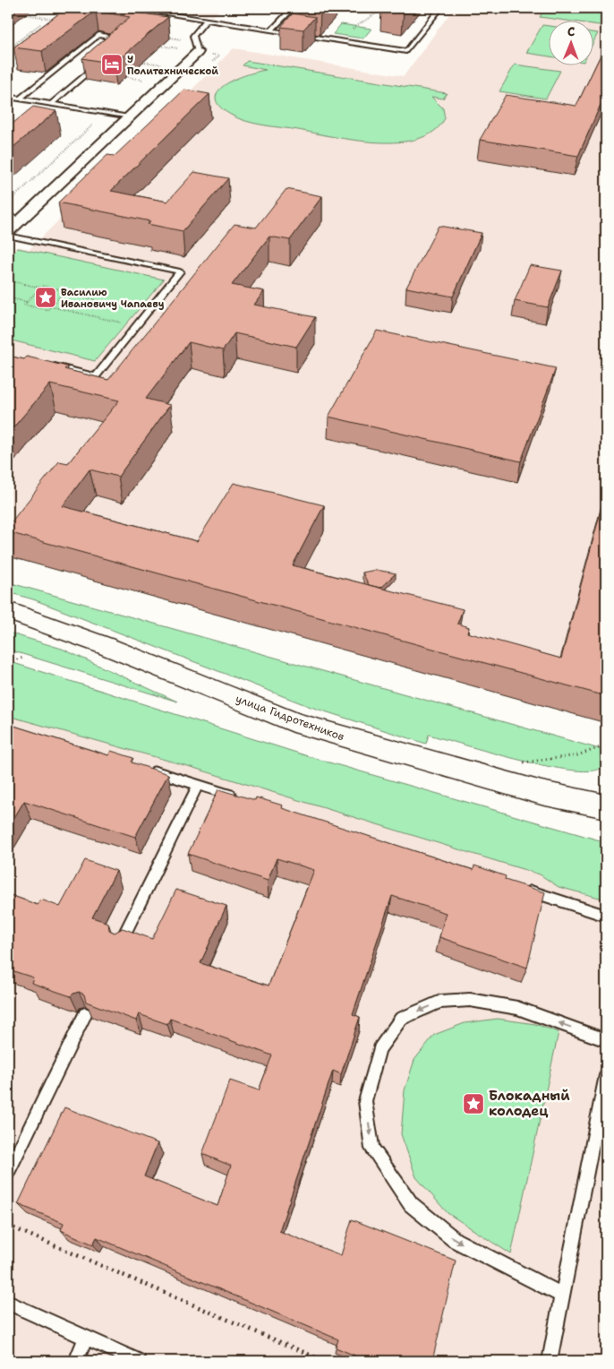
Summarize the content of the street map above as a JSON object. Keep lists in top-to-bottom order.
{
  "streets": {
    "street": ["улица Гидротехников"]
  },
  "places": {
    "hotel": ["У Политехнической"],
    "place": ["Василию Ивановичу Чапаеву", "Блокадный колодец"]
  },
  "north": "top"
}
